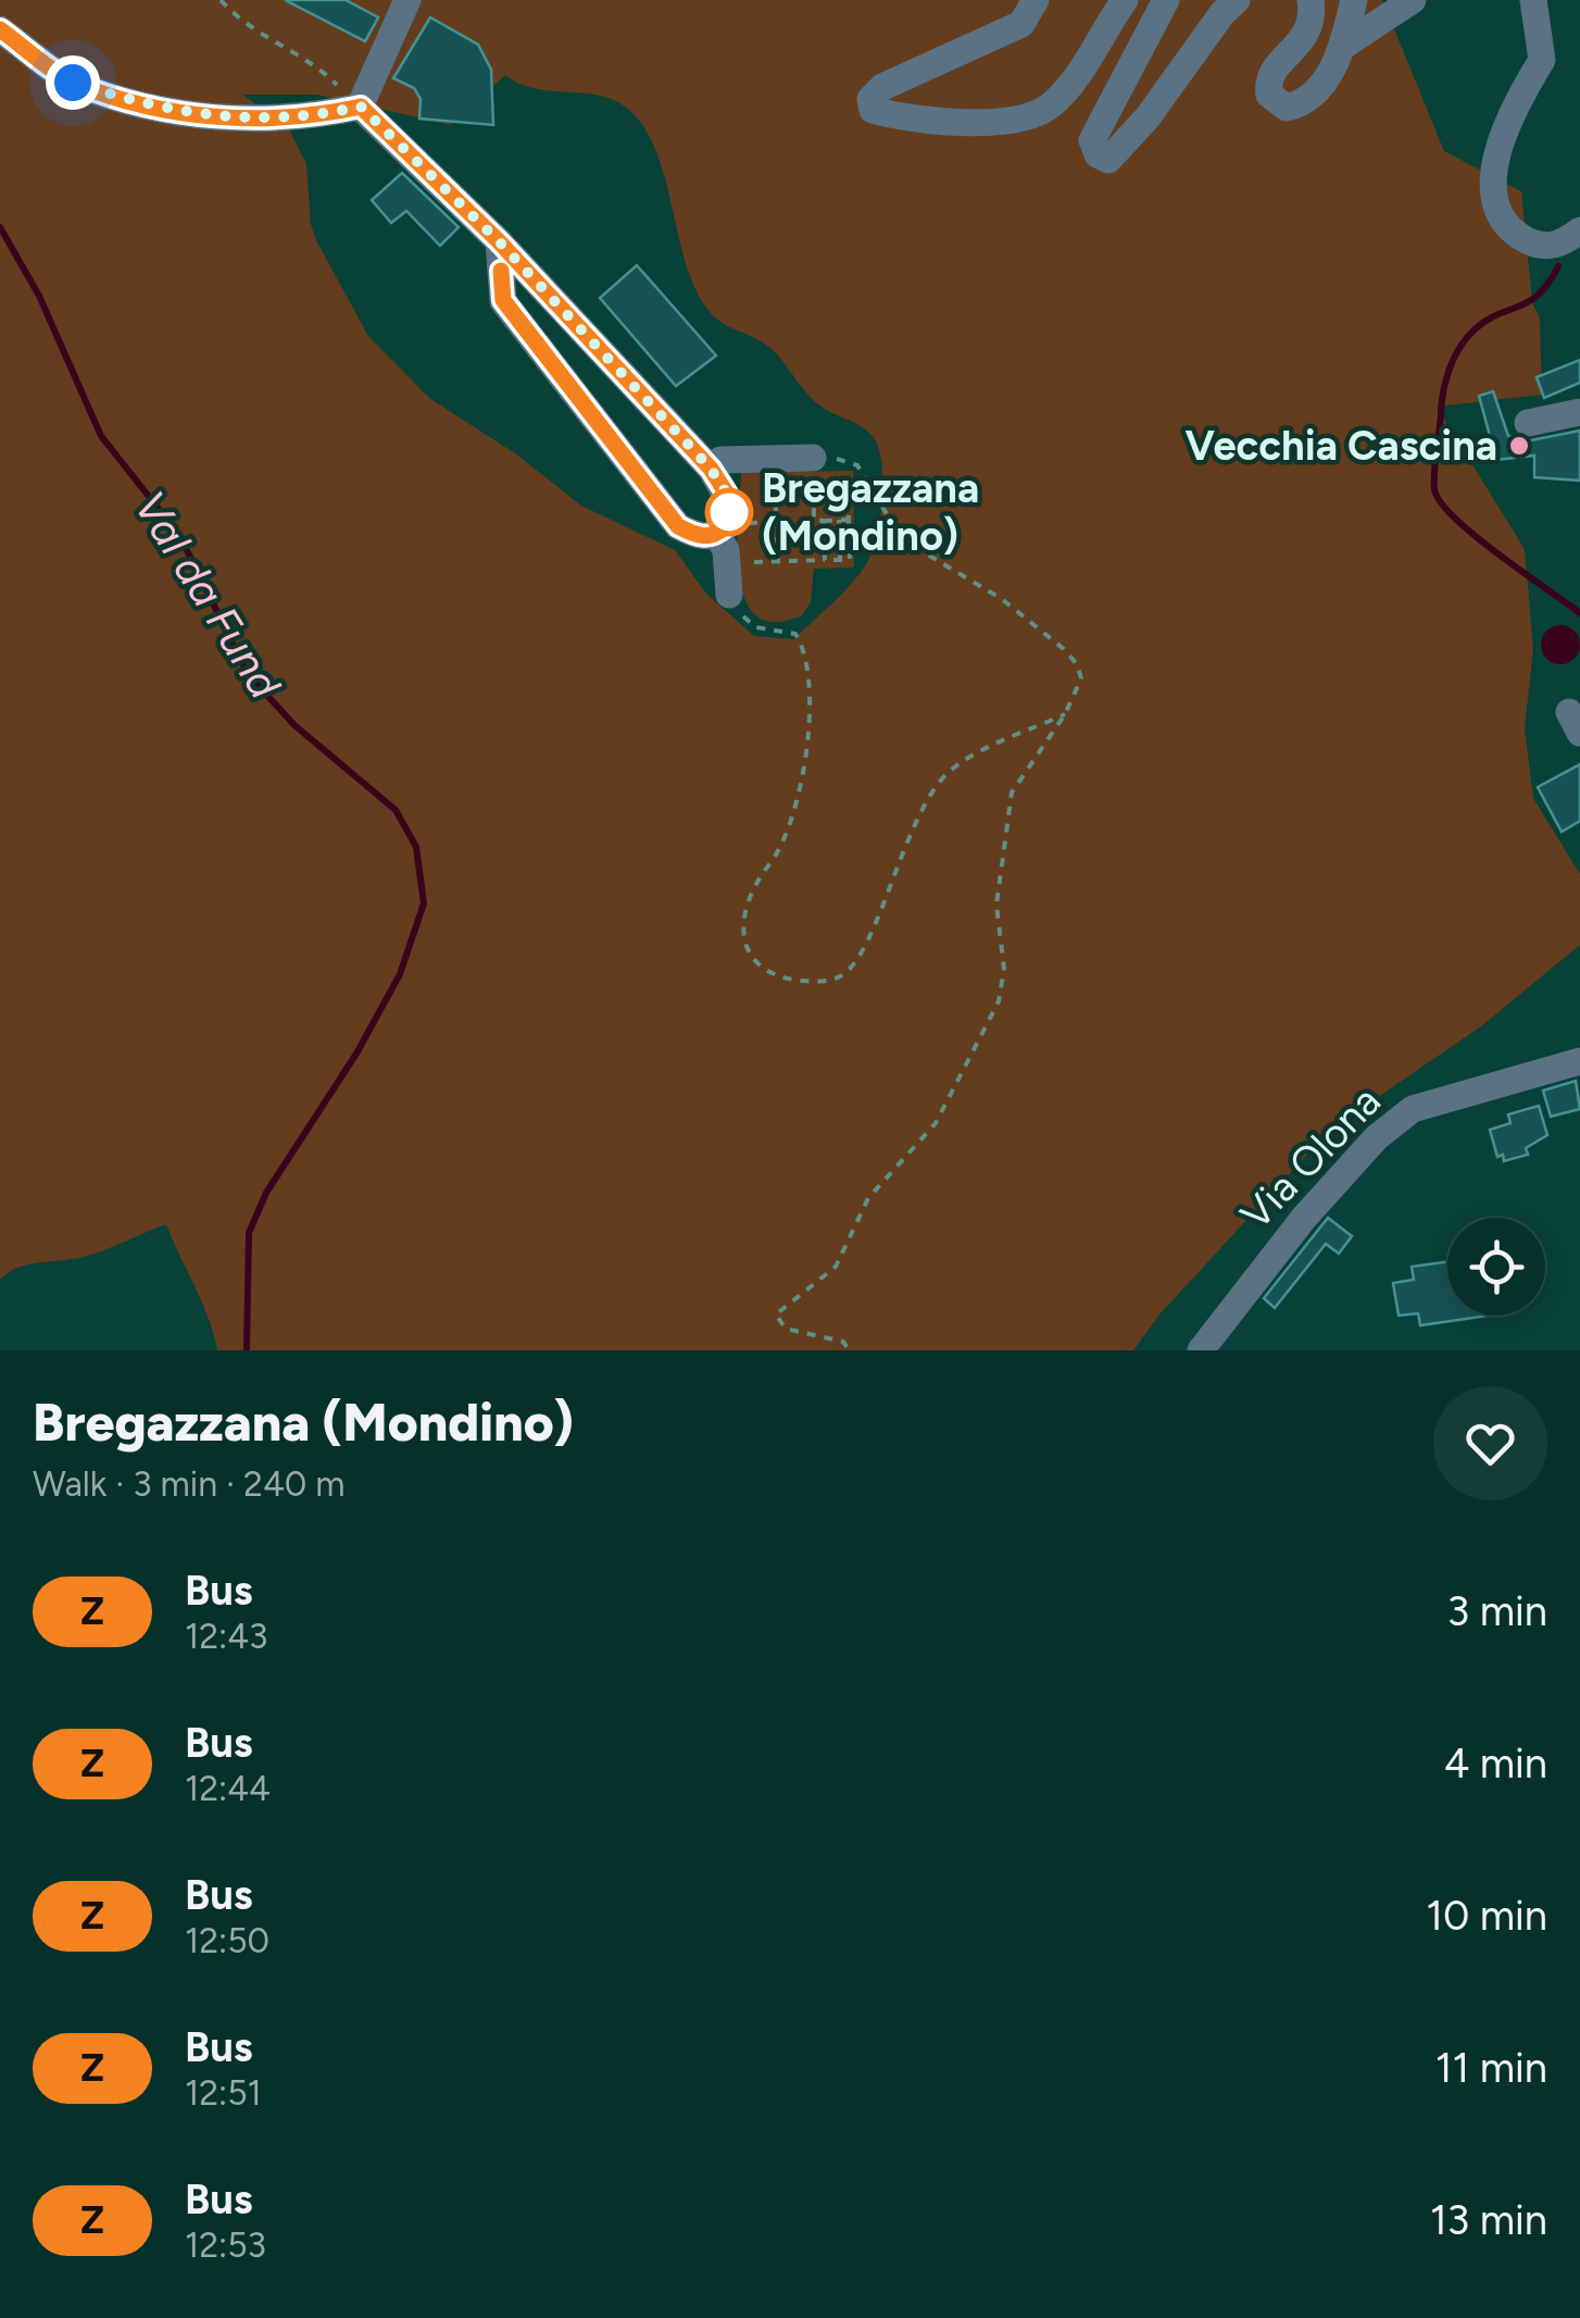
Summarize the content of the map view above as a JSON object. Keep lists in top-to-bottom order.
{
  "streets": {
    "street": ["Via Olona"]
  },
  "water": ["Val da Fund"],
  "places": ["Vecchia Cascina", "Bregazzana (Mondino)"],
  "lines": ["bus line Z"],
  "page": {
    "heading": ["Bregazzana (Mondino)", "Walk · 3 min · 240 m"],
    "list": [
      {
        "mark": "Z",
        "name": "Bus",
        "note": "12:43",
        "value": "3 min"
      },
      {
        "mark": "Z",
        "name": "Bus",
        "note": "12:44",
        "value": "4 min"
      },
      {
        "mark": "Z",
        "name": "Bus",
        "note": "12:50",
        "value": "10 min"
      },
      {
        "mark": "Z",
        "name": "Bus",
        "note": "12:51",
        "value": "11 min"
      },
      {
        "mark": "Z",
        "name": "Bus",
        "note": "12:53",
        "value": "13 min"
      }
    ]
  }
}
